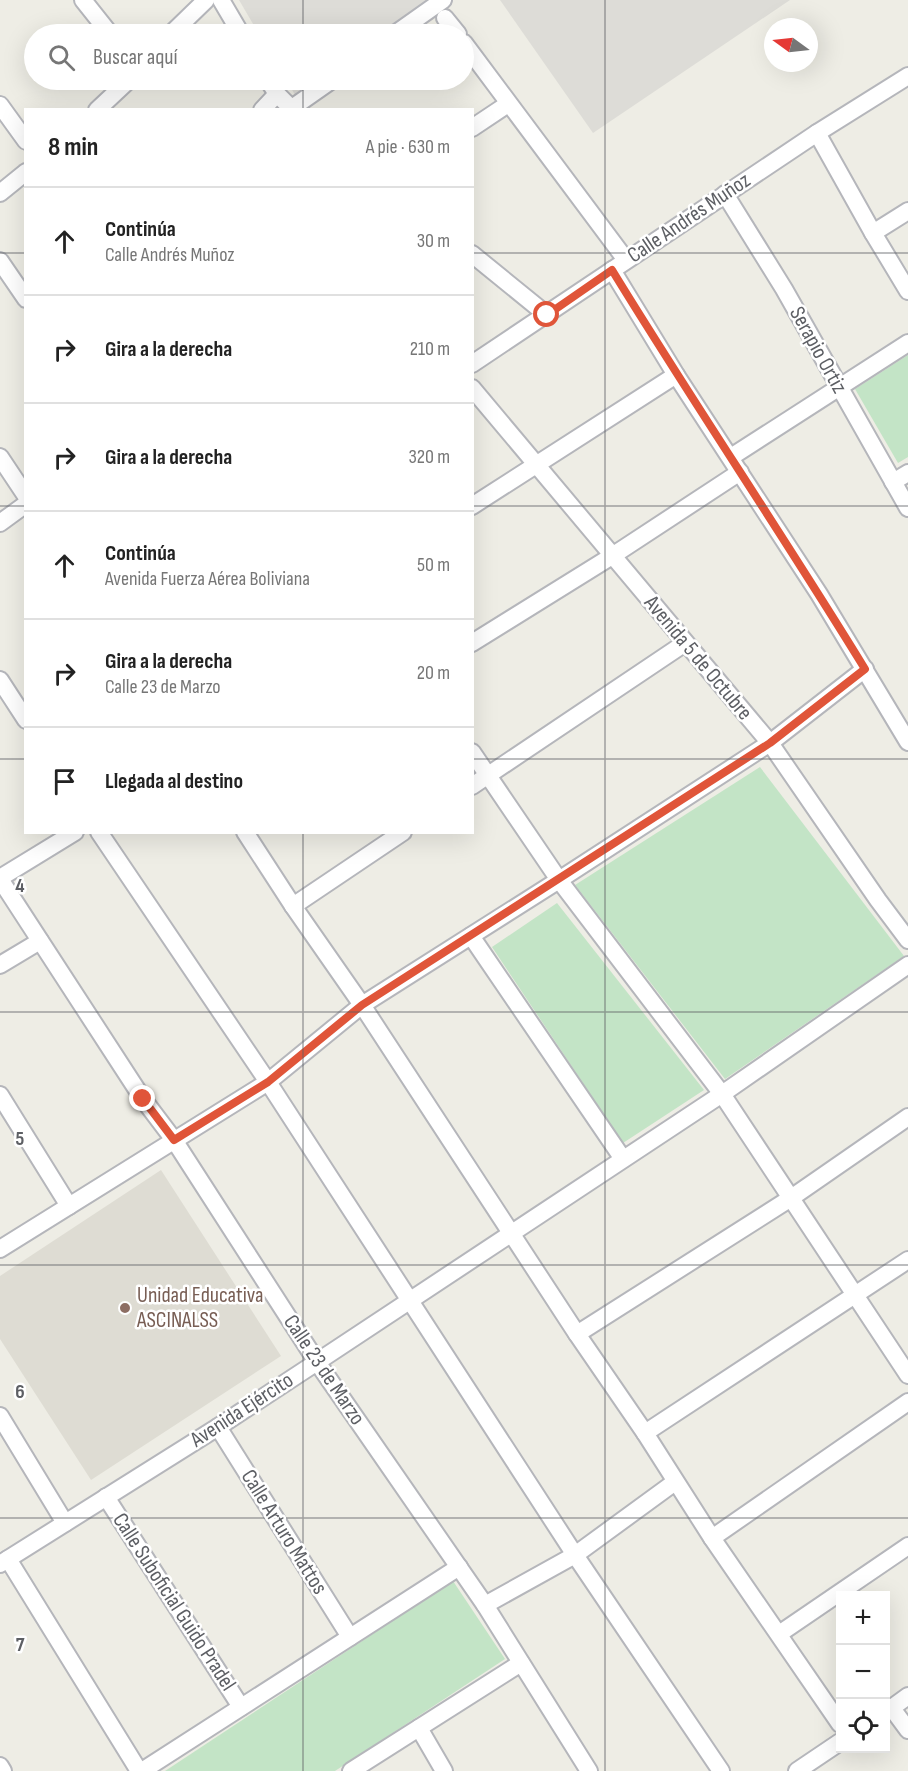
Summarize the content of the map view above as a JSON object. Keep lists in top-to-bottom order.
{
  "streets": {
    "street": [
      "Calle Andrés Muñoz",
      "Serapio Ortiz",
      "Avenida 5 de Octubre",
      "Calle 23 de Marzo",
      "Avenida Ejército",
      "Calle Arturo Mattos",
      "Calle Suboficial Guido Pradel"
    ]
  },
  "crossings": [
    ["Calle Andrés Muñoz", "Serapio Ortiz"],
    ["Calle 23 de Marzo", "Avenida Ejército"],
    ["Avenida Ejército", "Calle Arturo Mattos"],
    ["Avenida Ejército", "Calle Suboficial Guido Pradel"]
  ],
  "places": ["Unidad Educativa ASCINALSS"],
  "north": "left",
  "page": {
    "search": "Buscar aquí",
    "heading": ["8 min", "A pie · 630 m"],
    "list": [
      ["Continúa", "Calle Andrés Muñoz", "30 m"],
      ["Gira a la derecha", "210 m"],
      ["Gira a la derecha", "320 m"],
      ["Continúa", "Avenida Fuerza Aérea Boliviana", "50 m"],
      ["Gira a la derecha", "Calle 23 de Marzo", "20 m"],
      "Llegada al destino"
    ],
    "map_buttons": ["+", "−"]
  },
  "grid": {
    "rows": [
      "4",
      "5",
      "6",
      "7"
    ]
  }
}
